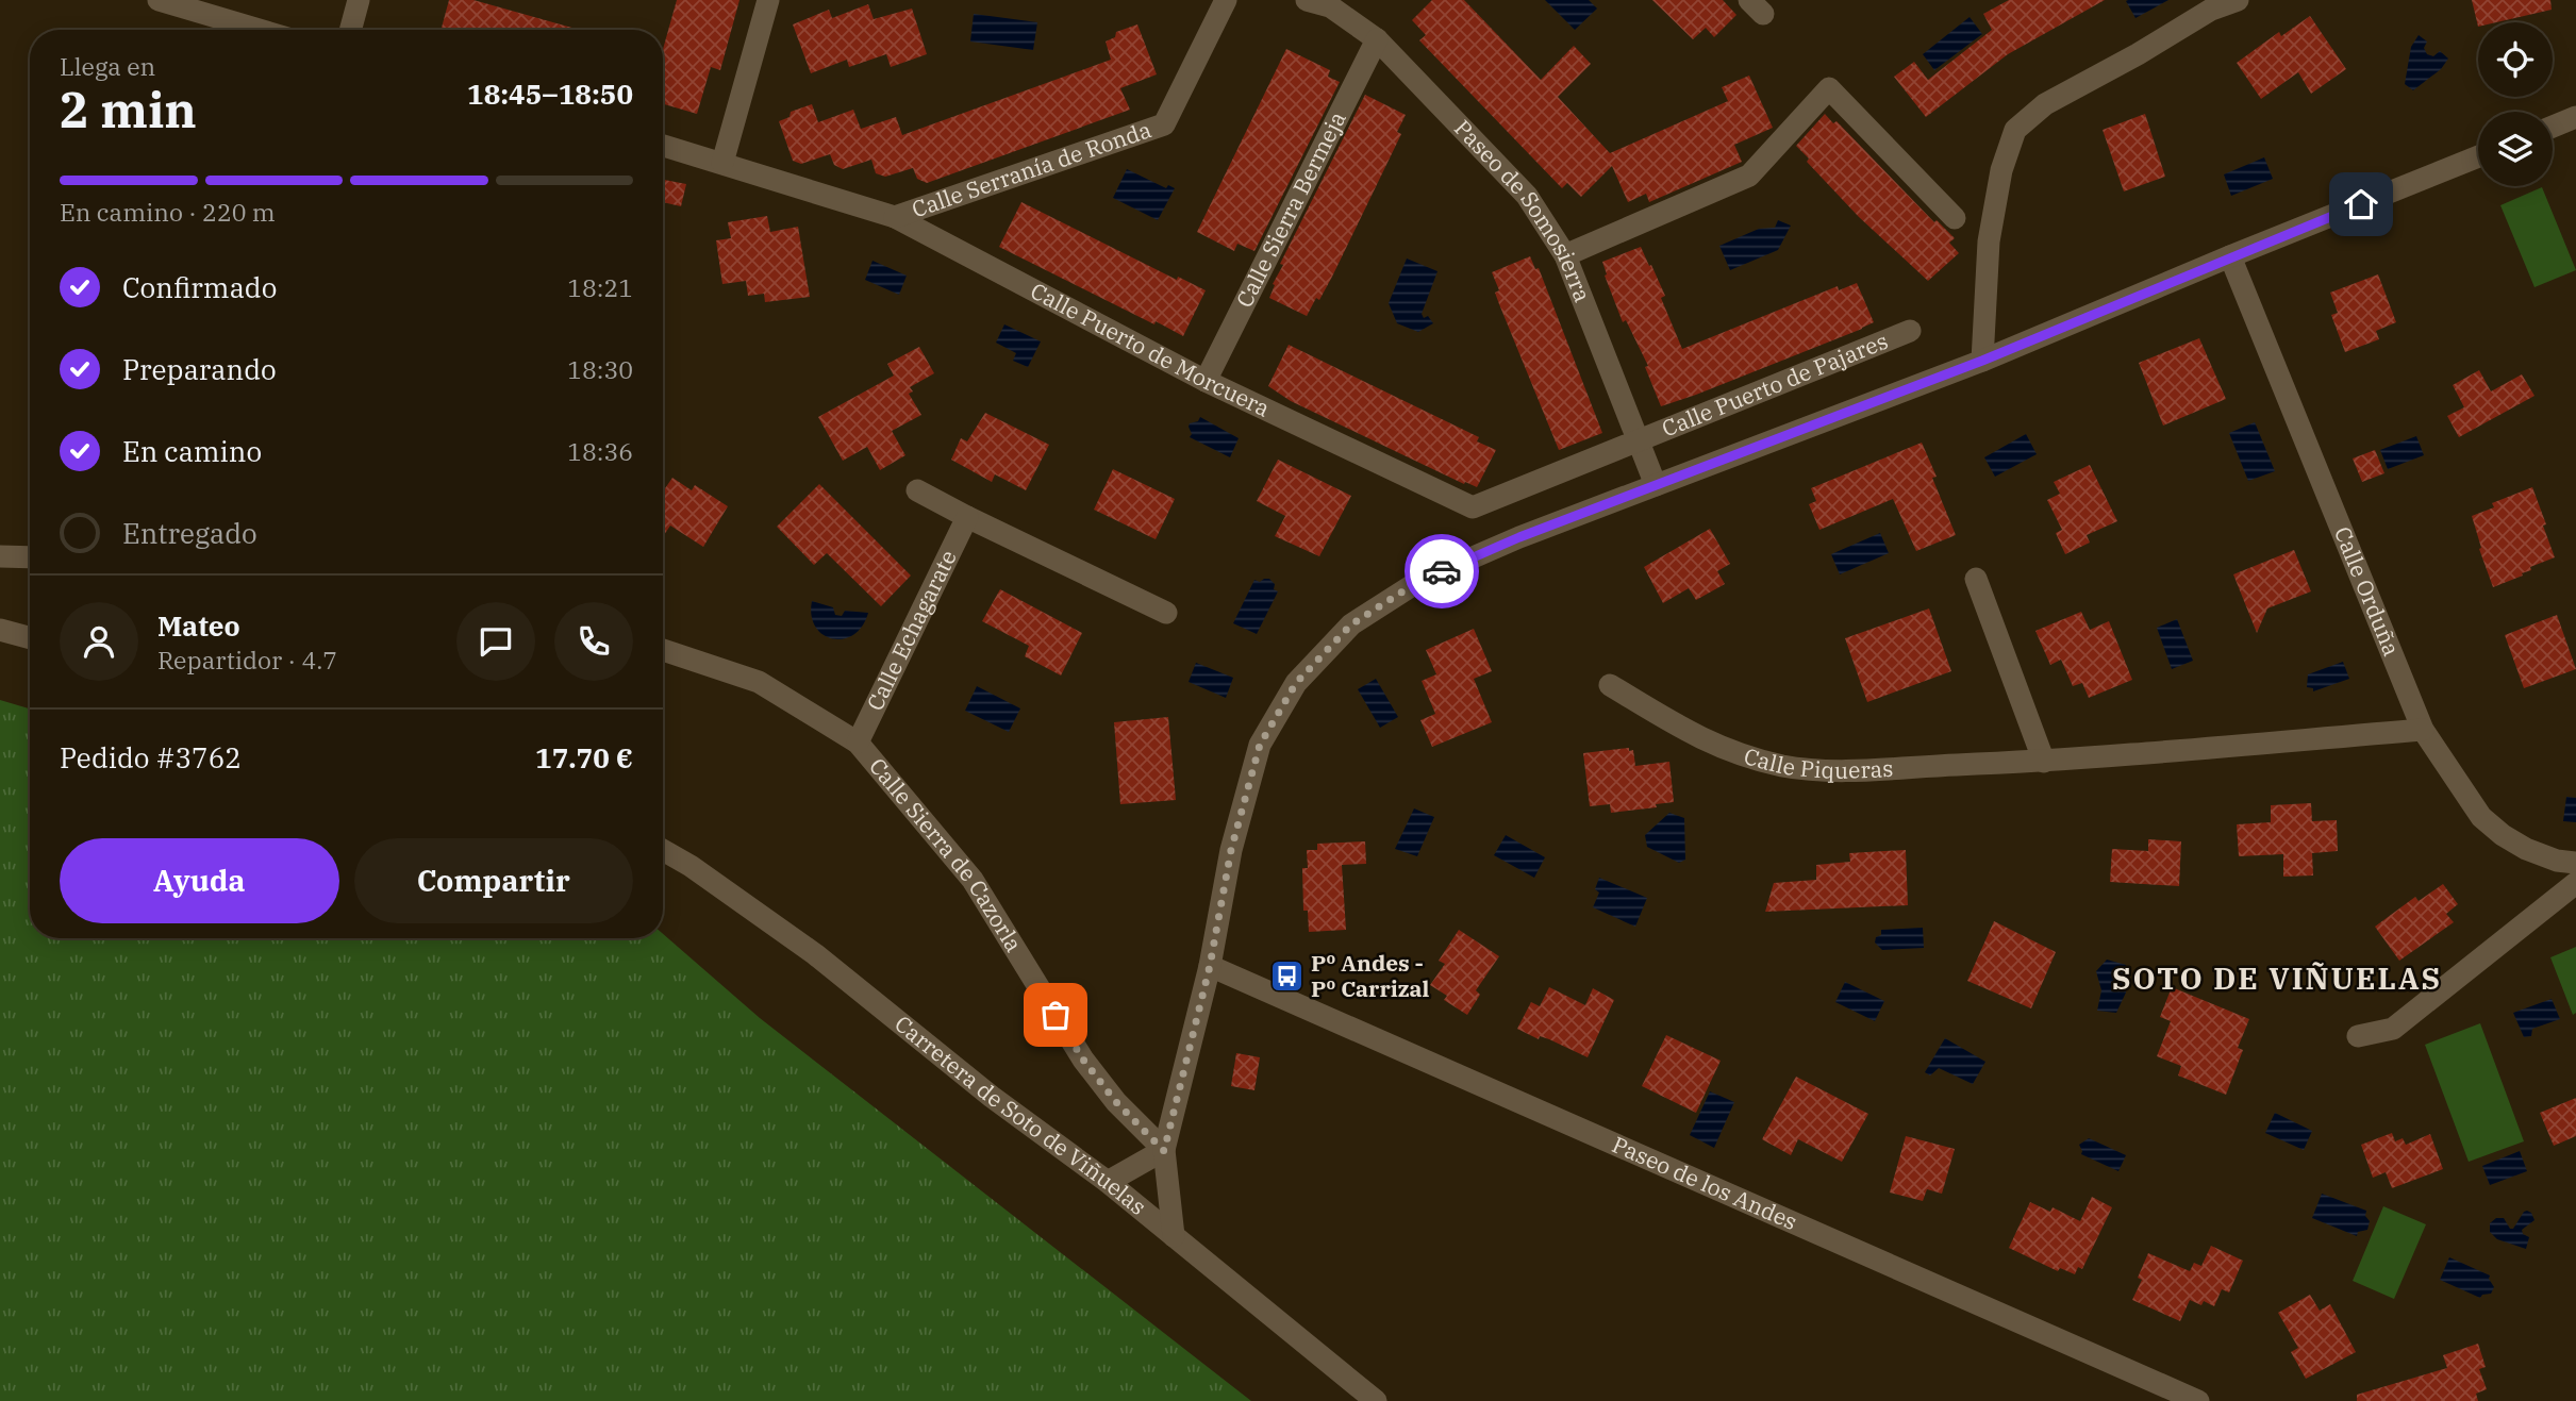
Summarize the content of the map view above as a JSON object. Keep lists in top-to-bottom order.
{
  "streets": {
    "street": [
      "Calle Serranía de Ronda",
      "Calle Sierra Bermeja",
      "Paseo de Somosierra",
      "Calle Puerto de Morcuera",
      "Calle Puerto de Pajares",
      "Calle Orduña",
      "Calle Echagarate",
      "Calle Piqueras",
      "Calle Sierra de Cazorla",
      "Carretera de Soto de Viñuelas",
      "Paseo de los Andes"
    ]
  },
  "crossings": [
    ["Calle Serranía de Ronda", "Calle Puerto de Morcuera"],
    ["Calle Sierra Bermeja", "Paseo de Somosierra"],
    ["Calle Sierra Bermeja", "Calle Puerto de Morcuera"],
    ["Paseo de Somosierra", "Calle Puerto de Morcuera"],
    ["Paseo de Somosierra", "Calle Puerto de Pajares"],
    ["Calle Puerto de Morcuera", "Calle Puerto de Pajares"],
    ["Calle Orduña", "Calle Piqueras"],
    ["Calle Echagarate", "Calle Sierra de Cazorla"]
  ],
  "districts": ["SOTO DE VIÑUELAS"],
  "places": {
    "bus stop": ["Pº Andes - Pº Carrizal"]
  },
  "page": {
    "heading": ["2 min", "Llega en", "18:45–18:50"],
    "panel": [
      "Mateo",
      "Repartidor · 4.7",
      "Pedido #3762",
      "17.70 €"
    ],
    "bar": "En camino · 220 m",
    "list": [
      ["Confirmado", "18:21"],
      ["Preparando", "18:30"],
      ["En camino", "18:36"],
      "Entregado"
    ],
    "buttons": ["Ayuda", "Compartir"]
  }
}
